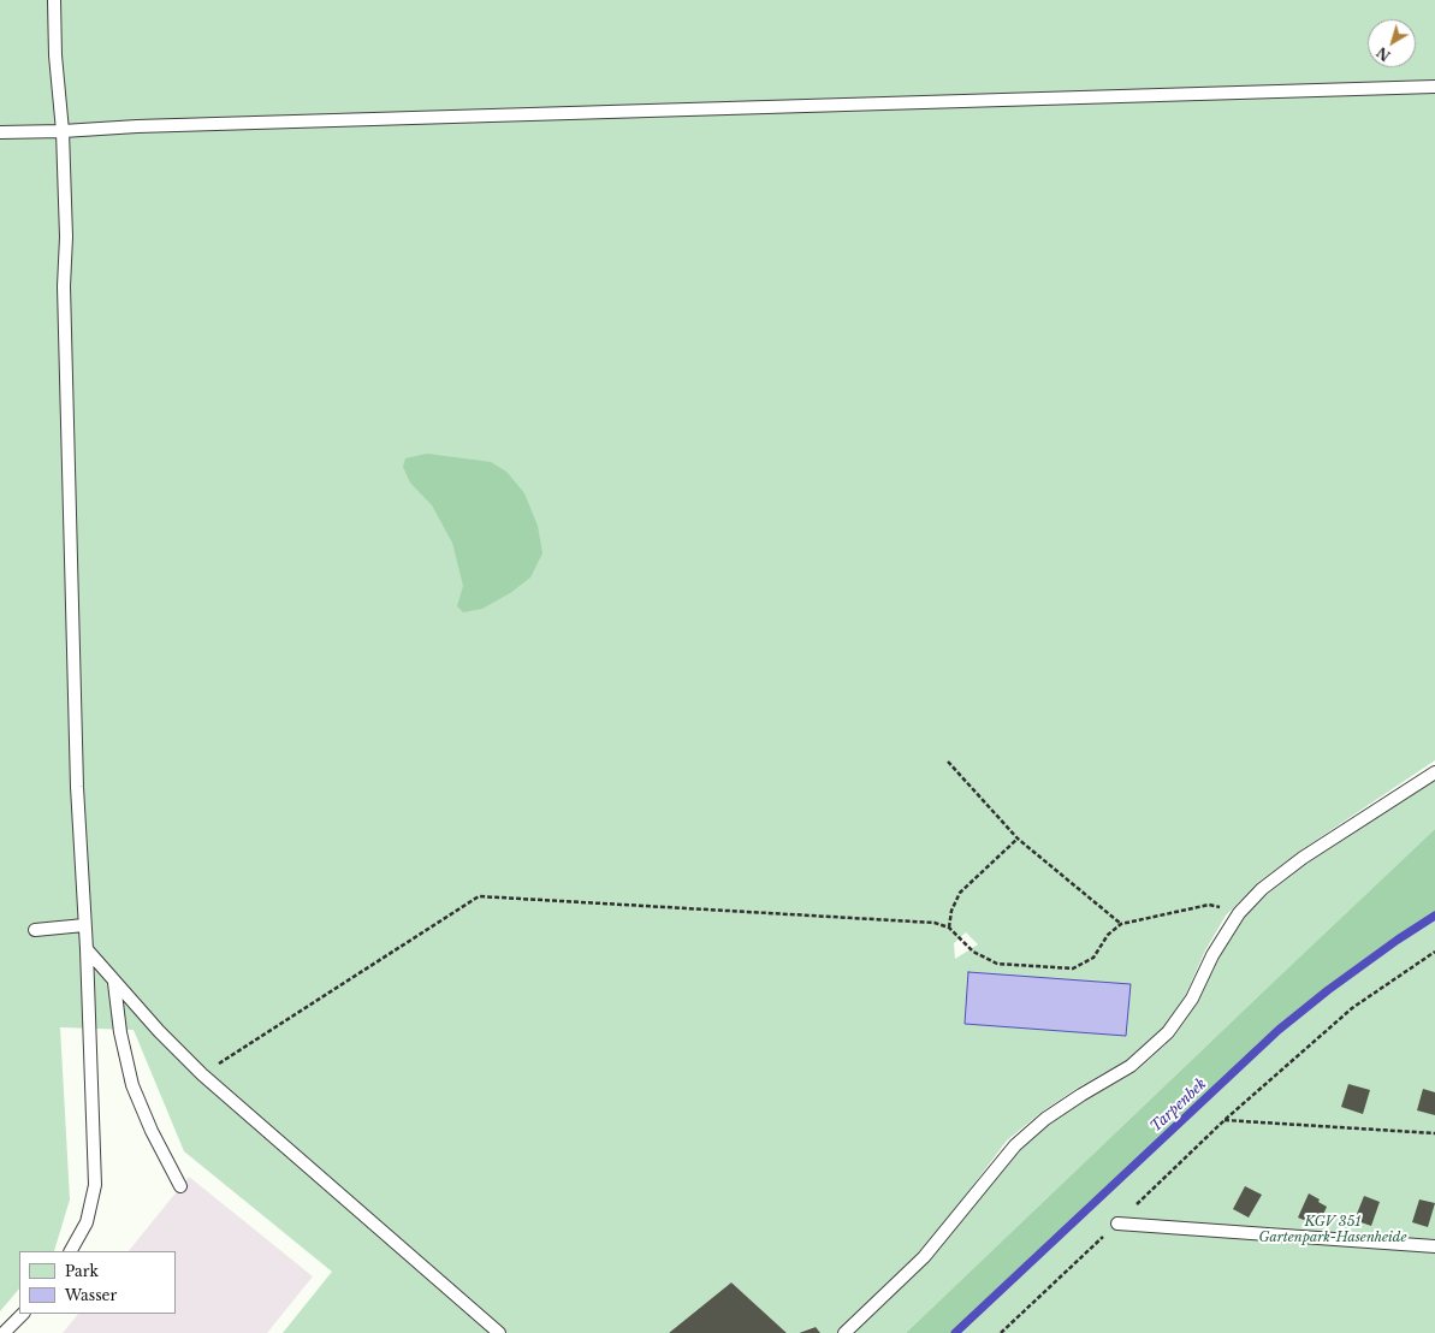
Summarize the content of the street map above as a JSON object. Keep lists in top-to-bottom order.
{
  "water": ["Tarpenbek"],
  "parks": ["KGV 351 Gartenpark-Hasenheide"],
  "legend": ["Park", "Wasser"],
  "north": "bottom left"
}
